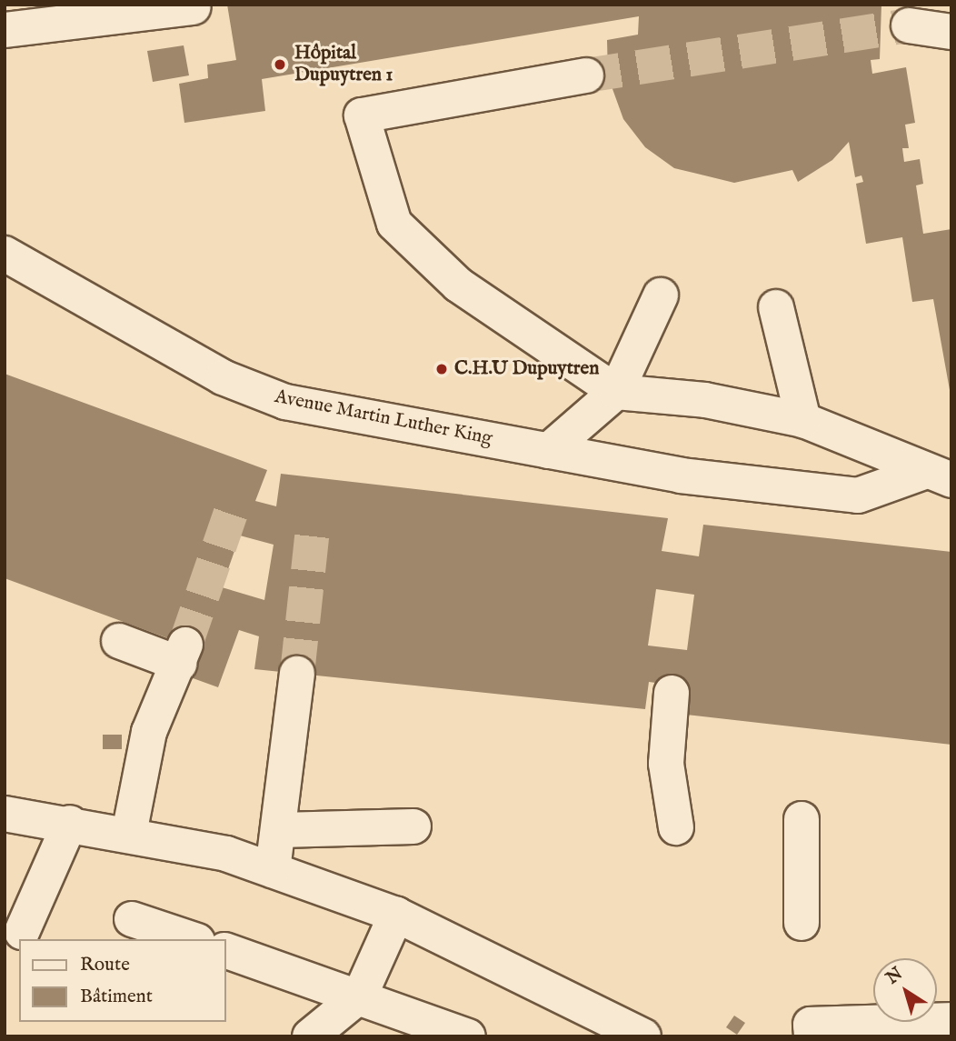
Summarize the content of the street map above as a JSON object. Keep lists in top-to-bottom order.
{
  "streets": {
    "street": ["Avenue Martin Luther King"]
  },
  "places": ["Hôpital Dupuytren 1", "C.H.U Dupuytren"],
  "legend": ["Route", "Bâtiment"],
  "north": "top left"
}
